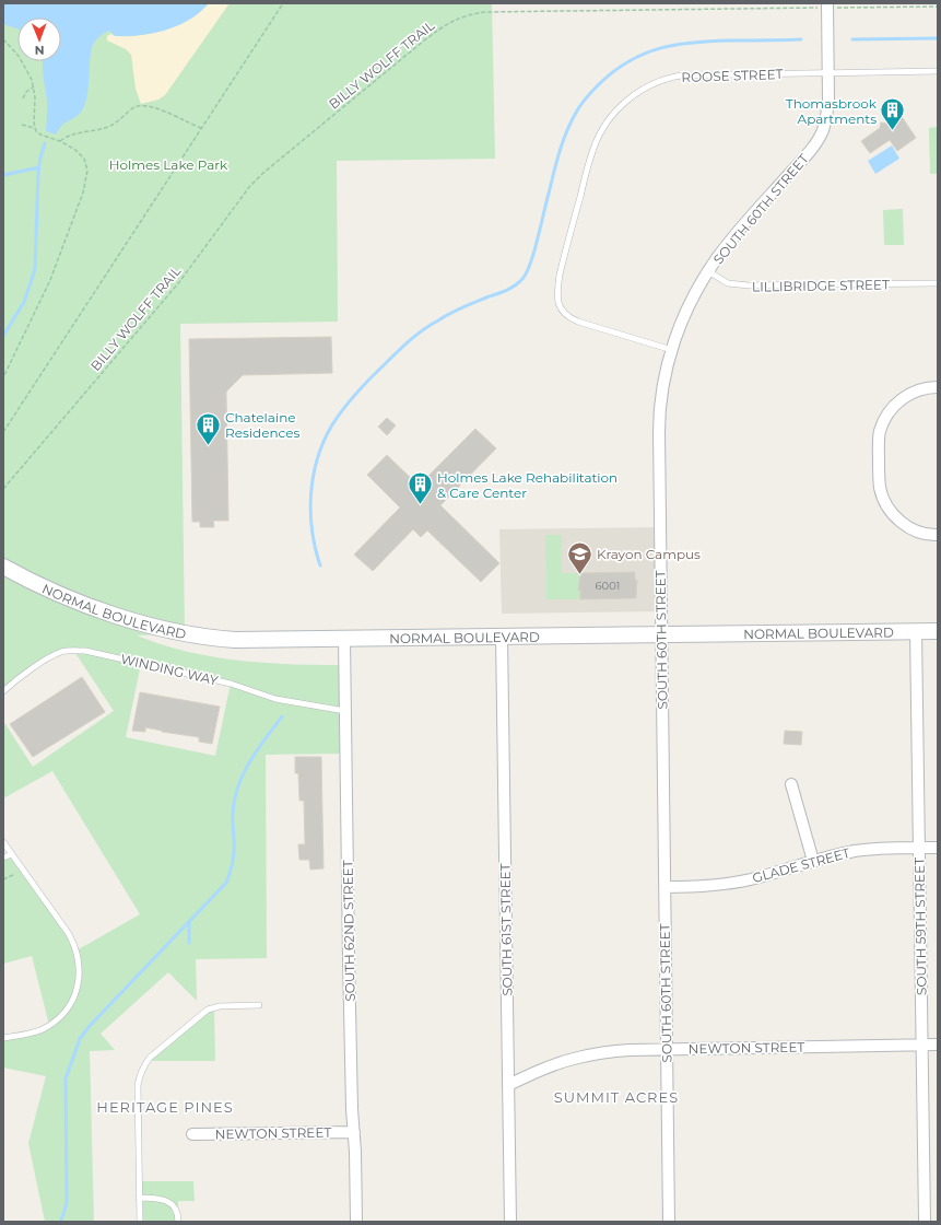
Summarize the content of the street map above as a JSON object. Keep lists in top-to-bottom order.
{
  "streets": {
    "main road": ["NORMAL BOULEVARD"],
    "street": [
      "SOUTH 60TH STREET",
      "GLADE STREET",
      "SOUTH 59TH STREET",
      "SOUTH 61ST STREET",
      "SOUTH 62ND STREET",
      "NEWTON STREET"
    ],
    "lane": ["ROOSE STREET", "LILLIBRIDGE STREET", "WINDING WAY"],
    "path": ["BILLY WOLFF TRAIL"]
  },
  "crossings": [
    ["BILLY WOLFF TRAIL", "SOUTH 60TH STREET"],
    ["ROOSE STREET", "SOUTH 60TH STREET"],
    ["SOUTH 60TH STREET", "LILLIBRIDGE STREET"],
    ["SOUTH 60TH STREET", "NORMAL BOULEVARD"],
    ["SOUTH 60TH STREET", "GLADE STREET"],
    ["SOUTH 60TH STREET", "NEWTON STREET"],
    ["NORMAL BOULEVARD", "SOUTH 59TH STREET"],
    ["NORMAL BOULEVARD", "SOUTH 61ST STREET"],
    ["NORMAL BOULEVARD", "SOUTH 62ND STREET"],
    ["WINDING WAY", "SOUTH 62ND STREET"],
    ["GLADE STREET", "SOUTH 59TH STREET"],
    ["SOUTH 59TH STREET", "NEWTON STREET"],
    ["SOUTH 61ST STREET", "NEWTON STREET"],
    ["SOUTH 62ND STREET", "NEWTON STREET"]
  ],
  "districts": ["SUMMIT ACRES", "HERITAGE PINES"],
  "parks": ["Holmes Lake Park"],
  "places": {
    "building": ["Thomasbrook Apartments", "Chatelaine Residences", "Holmes Lake Rehabilitation & Care Center"],
    "school or university": ["Krayon Campus"]
  },
  "house_numbers": ["6001"],
  "north": "bottom"
}
